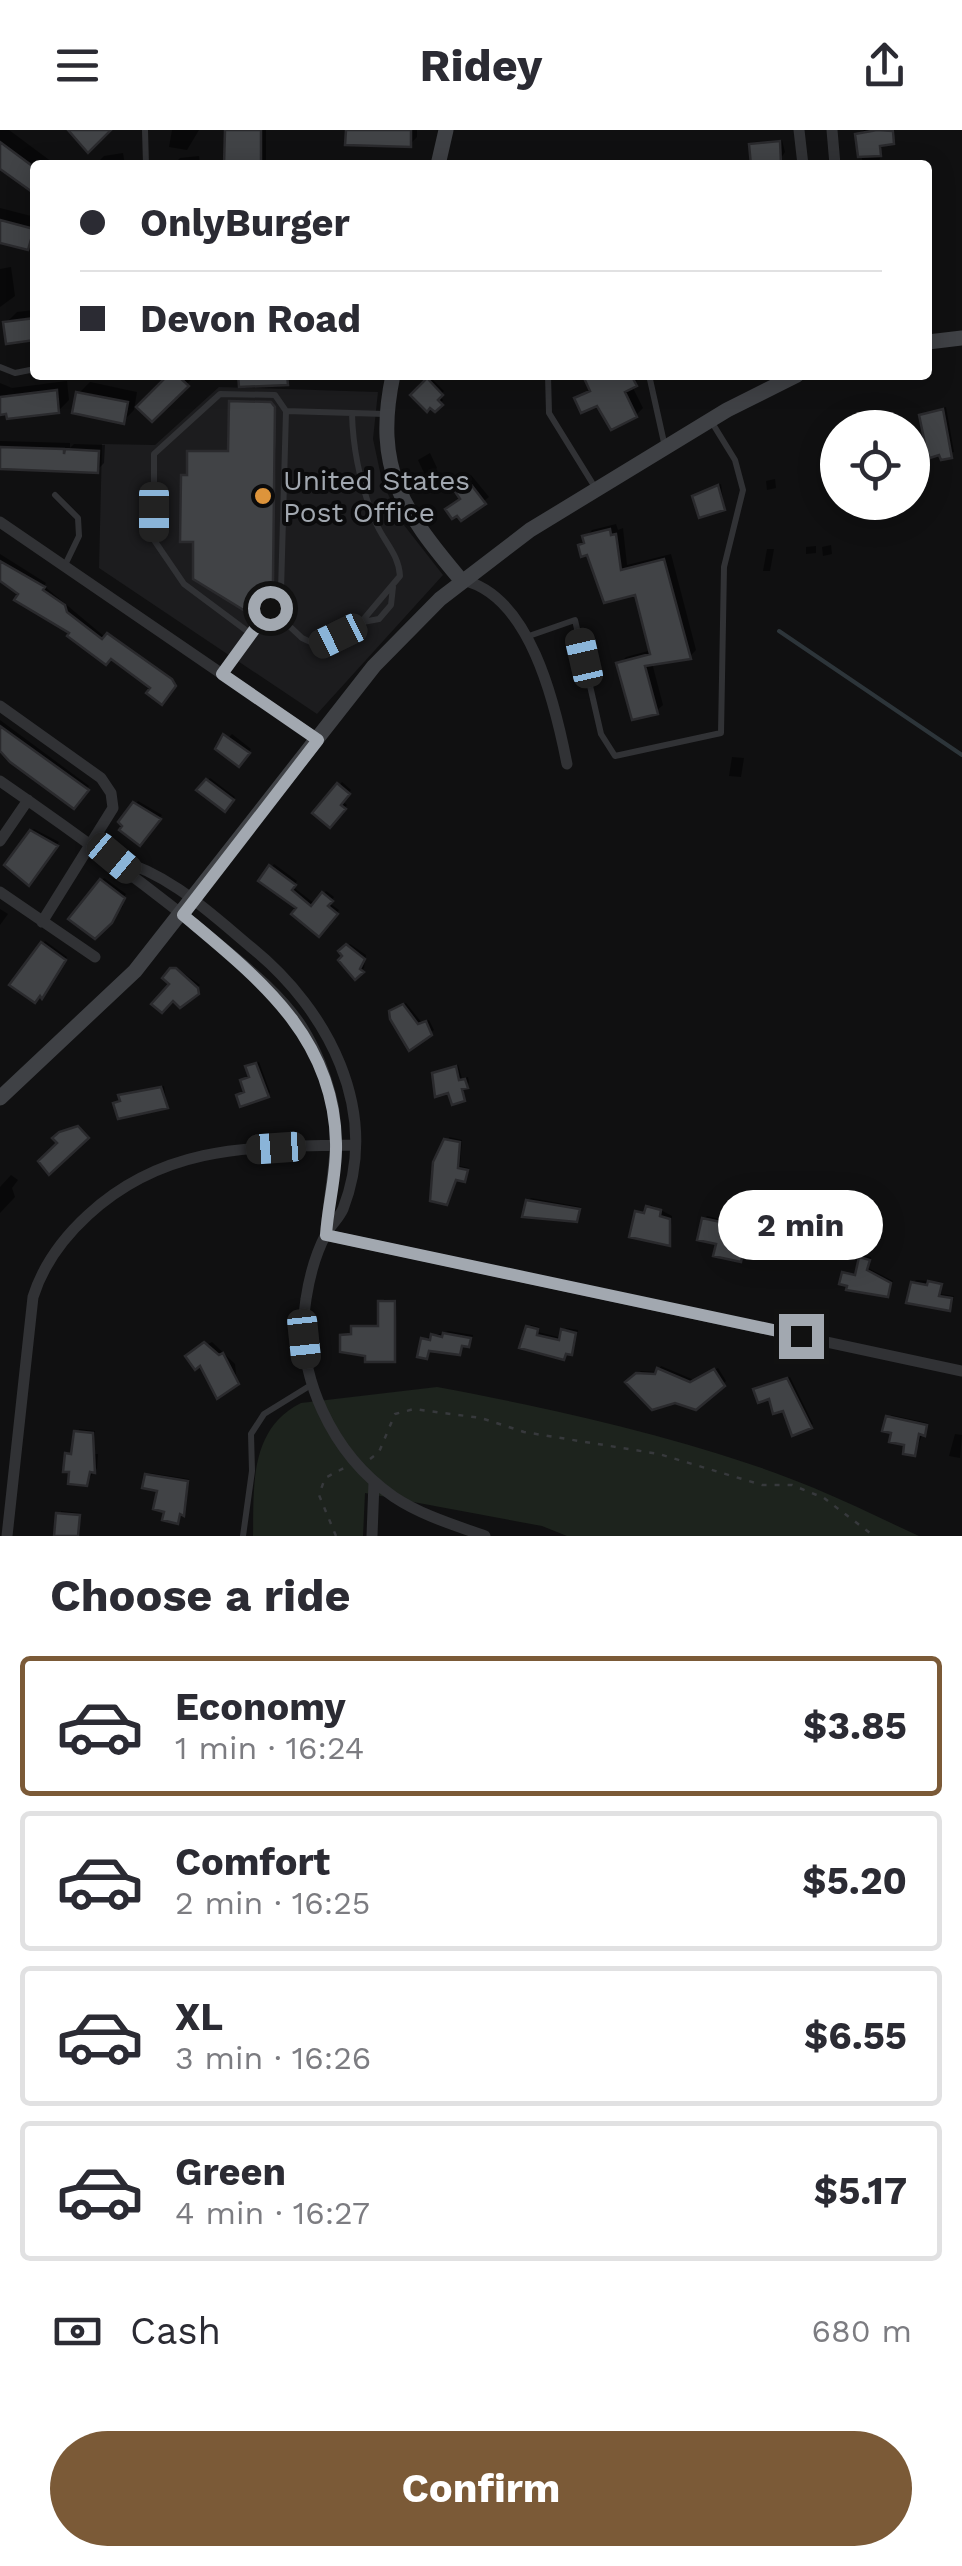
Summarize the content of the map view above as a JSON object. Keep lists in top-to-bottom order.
{
  "places": ["United States Post Office"],
  "page": {
    "header": "Ridey",
    "banner": ["OnlyBurger", "Devon Road"],
    "bubble": "2 min",
    "heading": "Choose a ride",
    "list": [
      {
        "name": "Economy",
        "note": "1 min · 16:24",
        "value": "$3.85"
      },
      {
        "name": "Comfort",
        "note": "2 min · 16:25",
        "value": "$5.20"
      },
      {
        "name": "XL",
        "note": "3 min · 16:26",
        "value": "$6.55"
      },
      {
        "name": "Green",
        "note": "4 min · 16:27",
        "value": "$5.17"
      }
    ],
    "pay": ["Cash", "680 m"],
    "buttons": "Confirm"
  }
}
